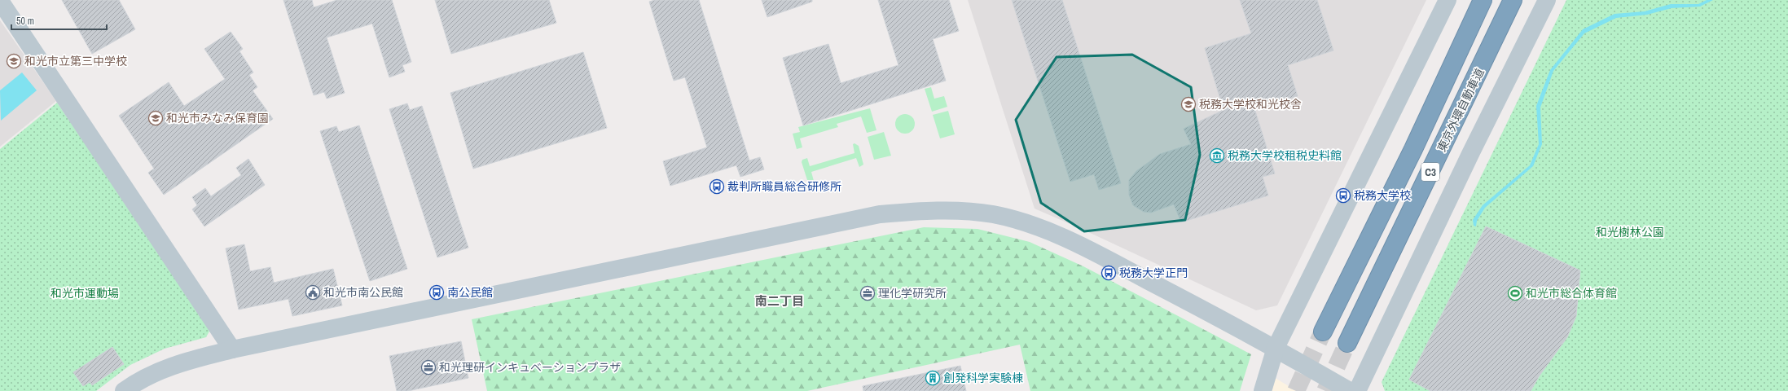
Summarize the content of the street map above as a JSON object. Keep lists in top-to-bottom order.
{
  "streets": {
    "highway": ["東京外環自動車道", "C3"]
  },
  "districts": ["南二丁目"],
  "parks": ["和光樹林公園", "和光市運動場"],
  "places": {
    "school or university": ["和光市立第三中学校", "税務大学校和光校舎", "和光市みなみ保育園"],
    "museum": ["税務大学校租税史料館"],
    "bus stop": [
      "裁判所職員総合研修所",
      "税務大学校",
      "税務大学正門",
      "南公民館"
    ],
    "public building": ["和光市南公民館"],
    "office": ["理化学研究所", "和光理研インキュベーションプラザ"],
    "sports": ["和光市総合体育館"],
    "building": ["創発科学実験棟"]
  },
  "scale_bar": "50 m"
}
